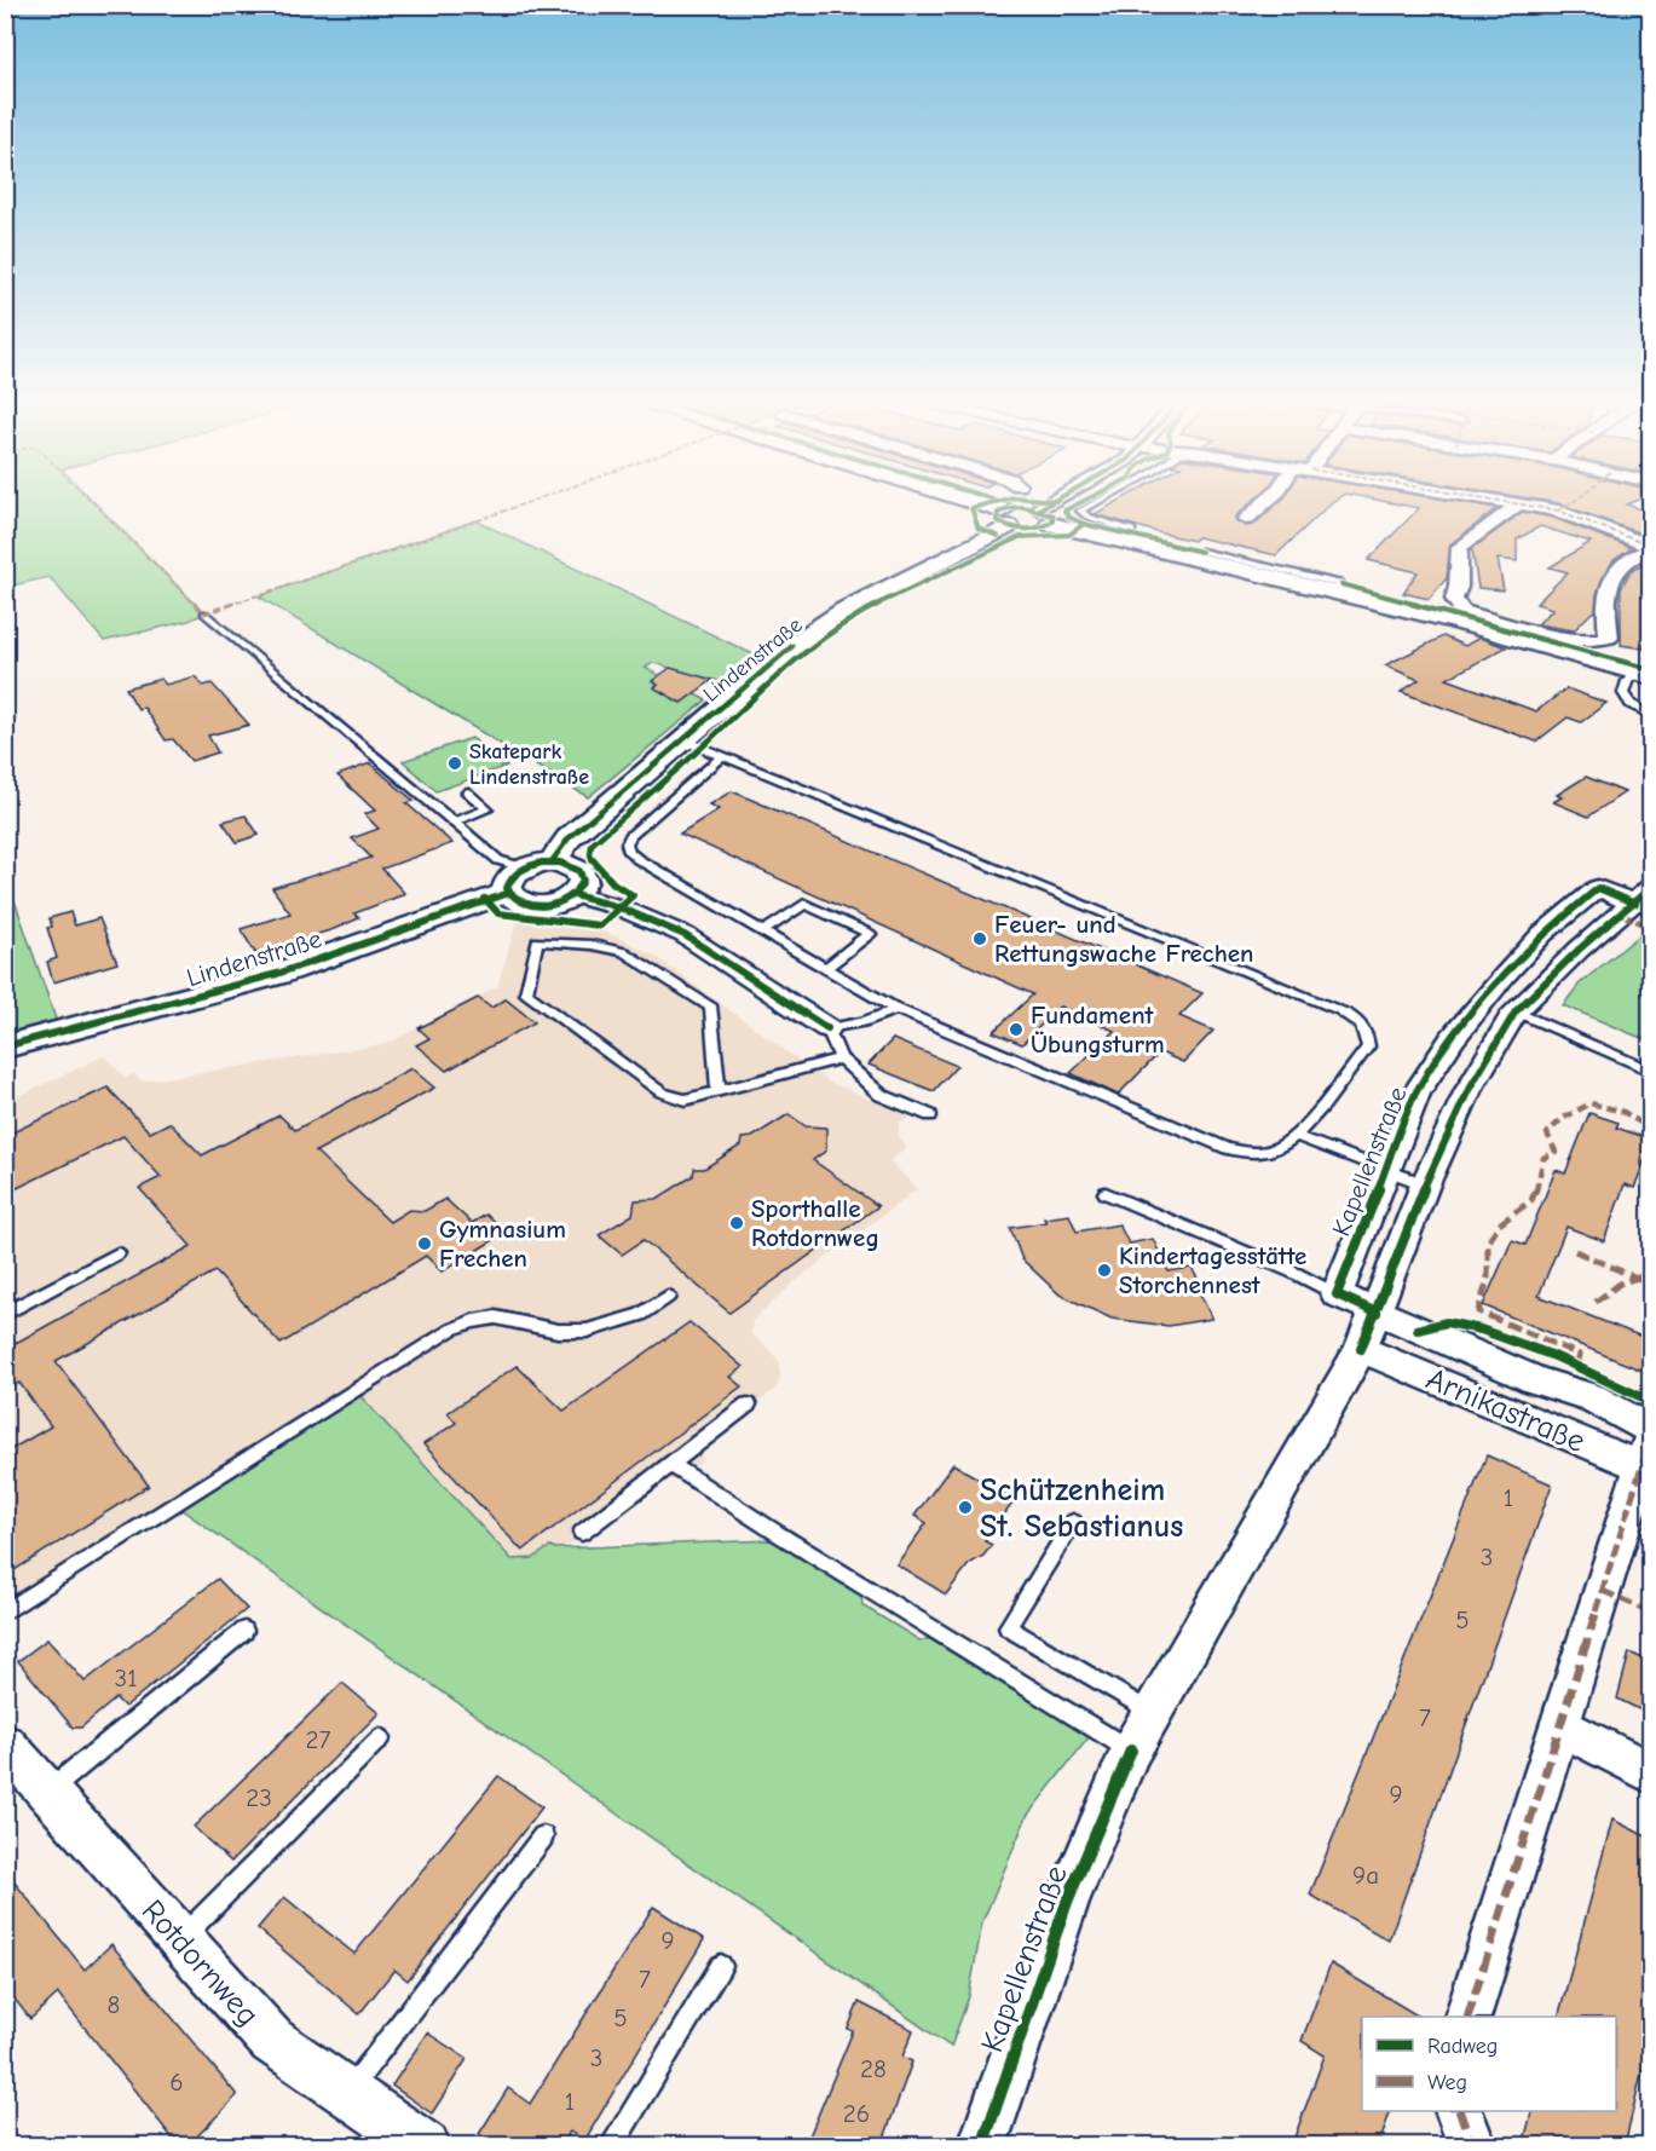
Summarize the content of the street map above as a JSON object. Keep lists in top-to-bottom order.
{
  "streets": {
    "street": [
      "Lindenstraße",
      "Kapellenstraße",
      "Arnikastraße",
      "Rotdornweg"
    ]
  },
  "crossings": [
    ["Kapellenstraße", "Arnikastraße"]
  ],
  "places": [
    "Skatepark Lindenstraße",
    "Feuer- und Rettungswache Frechen",
    "Fundament Übungsturm",
    "Sporthalle Rotdornweg",
    "Gymnasium Frechen",
    "Kindertagesstätte Storchennest",
    "Schützenheim St. Sebastianus"
  ],
  "house_numbers": [
    "1",
    "3",
    "5",
    "31",
    "7",
    "27",
    "9",
    "23",
    "9a",
    "9",
    "7",
    "8",
    "5",
    "3",
    "28",
    "6",
    "1",
    "26"
  ],
  "legend": ["Radweg", "Weg"]
}
